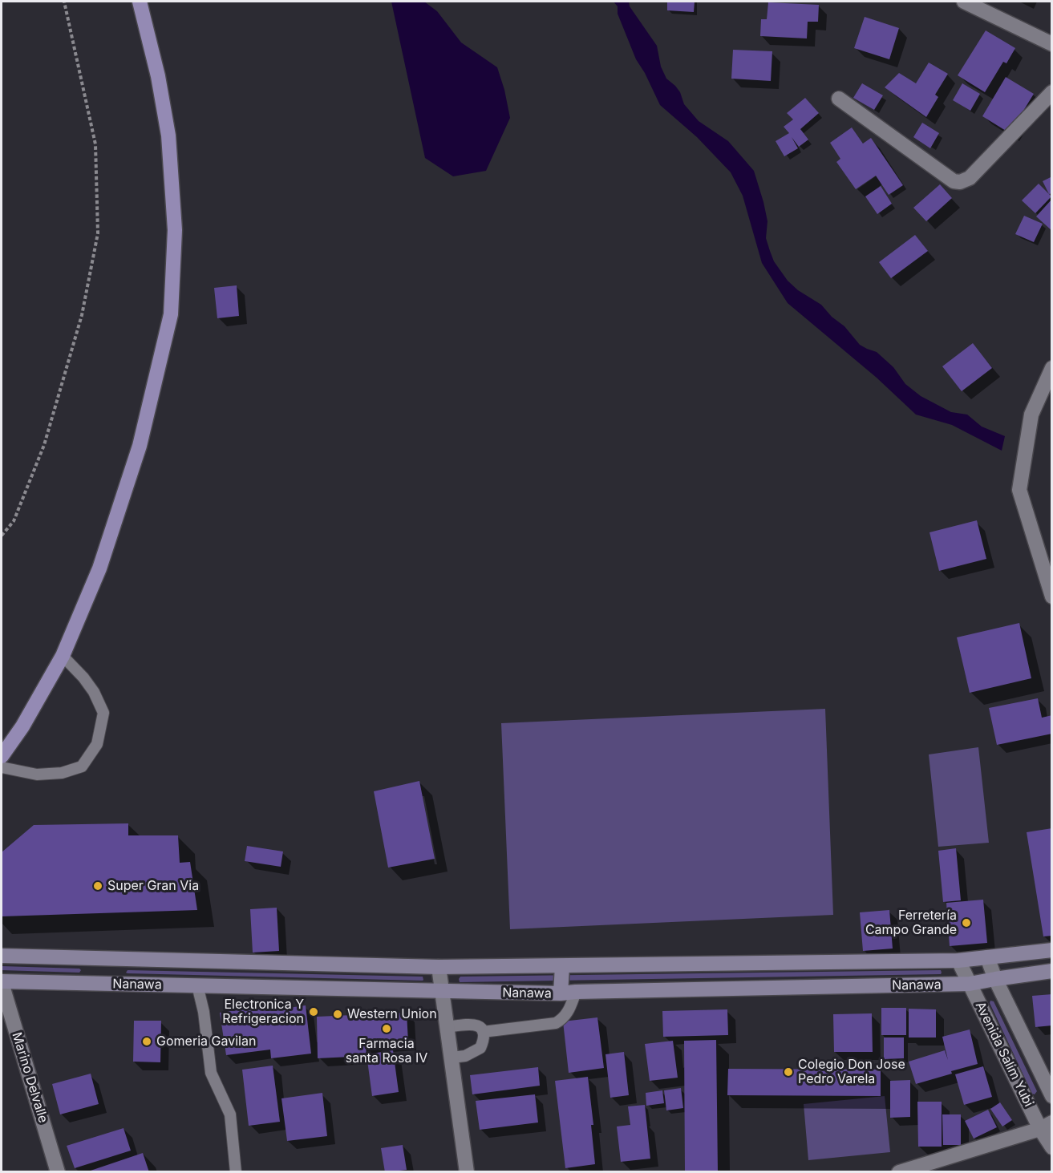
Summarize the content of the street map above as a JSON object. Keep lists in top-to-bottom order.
{
  "streets": {
    "main road": ["Nanawa"],
    "street": ["Avenida Salim Yubi", "Marino Delvalle"]
  },
  "crossings": [
    ["Nanawa", "Avenida Salim Yubi"],
    ["Nanawa", "Marino Delvalle"]
  ],
  "places": [
    "Super Gran Via",
    "Ferretería Campo Grande",
    "Electronica Y Refrigeracion",
    "Western Union",
    "Farmacia santa Rosa IV",
    "Gomeria Gavilan",
    "Colegio Don Jose Pedro Varela"
  ]
}
